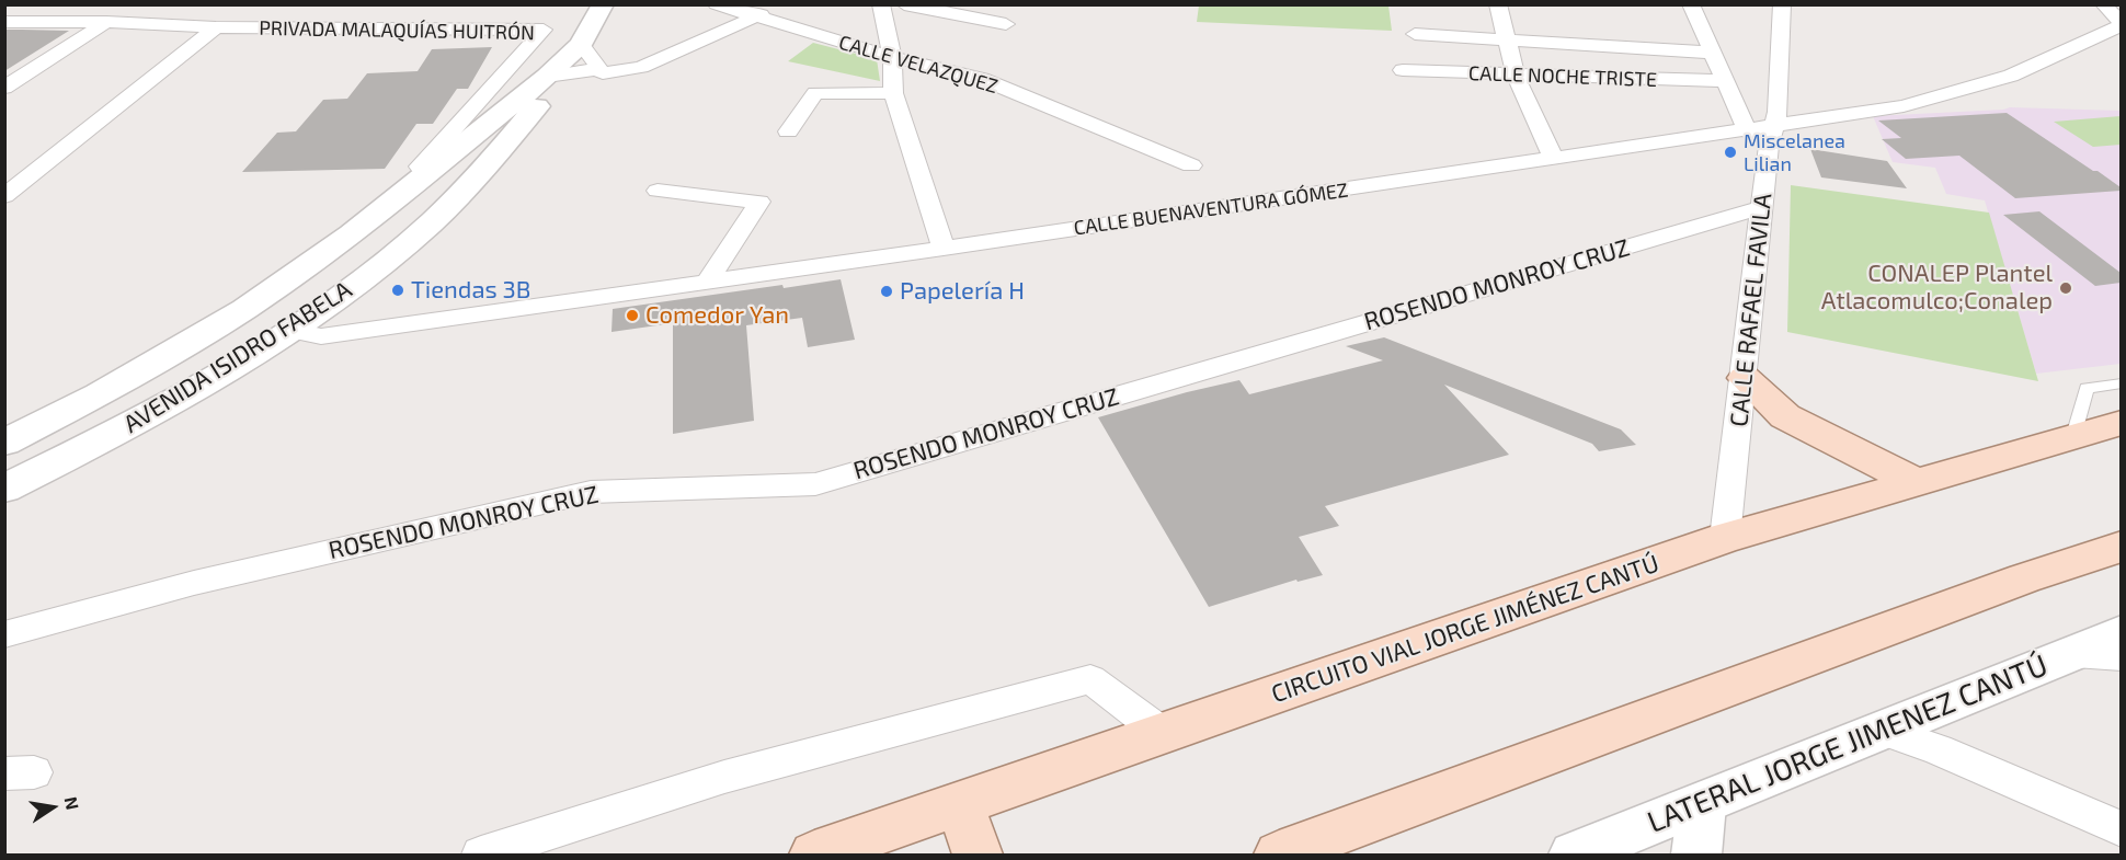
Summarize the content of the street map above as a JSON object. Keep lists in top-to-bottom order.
{
  "streets": {
    "main road": ["AVENIDA ISIDRO FABELA", "CIRCUITO VIAL JORGE JIMÉNEZ CANTÚ", "LATERAL JORGE JIMENEZ CANTÚ"],
    "street": [
      "PRIVADA MALAQUÍAS HUITRÓN",
      "CALLE VELAZQUEZ",
      "CALLE NOCHE TRISTE",
      "CALLE BUENAVENTURA GÓMEZ",
      "ROSENDO MONROY CRUZ",
      "CALLE RAFAEL FAVILA"
    ]
  },
  "crossings": [
    ["PRIVADA MALAQUÍAS HUITRÓN", "AVENIDA ISIDRO FABELA"],
    ["CALLE BUENAVENTURA GÓMEZ", "CALLE RAFAEL FAVILA"],
    ["CALLE BUENAVENTURA GÓMEZ", "AVENIDA ISIDRO FABELA"],
    ["ROSENDO MONROY CRUZ", "CALLE RAFAEL FAVILA"],
    ["CALLE RAFAEL FAVILA", "CIRCUITO VIAL JORGE JIMÉNEZ CANTÚ"]
  ],
  "places": [
    "Miscelanea Lilian",
    "CONALEP Plantel Atlacomulco;Conalep",
    "Tiendas 3B",
    "Papelería H",
    "Comedor Yan"
  ],
  "north": "right"
}
